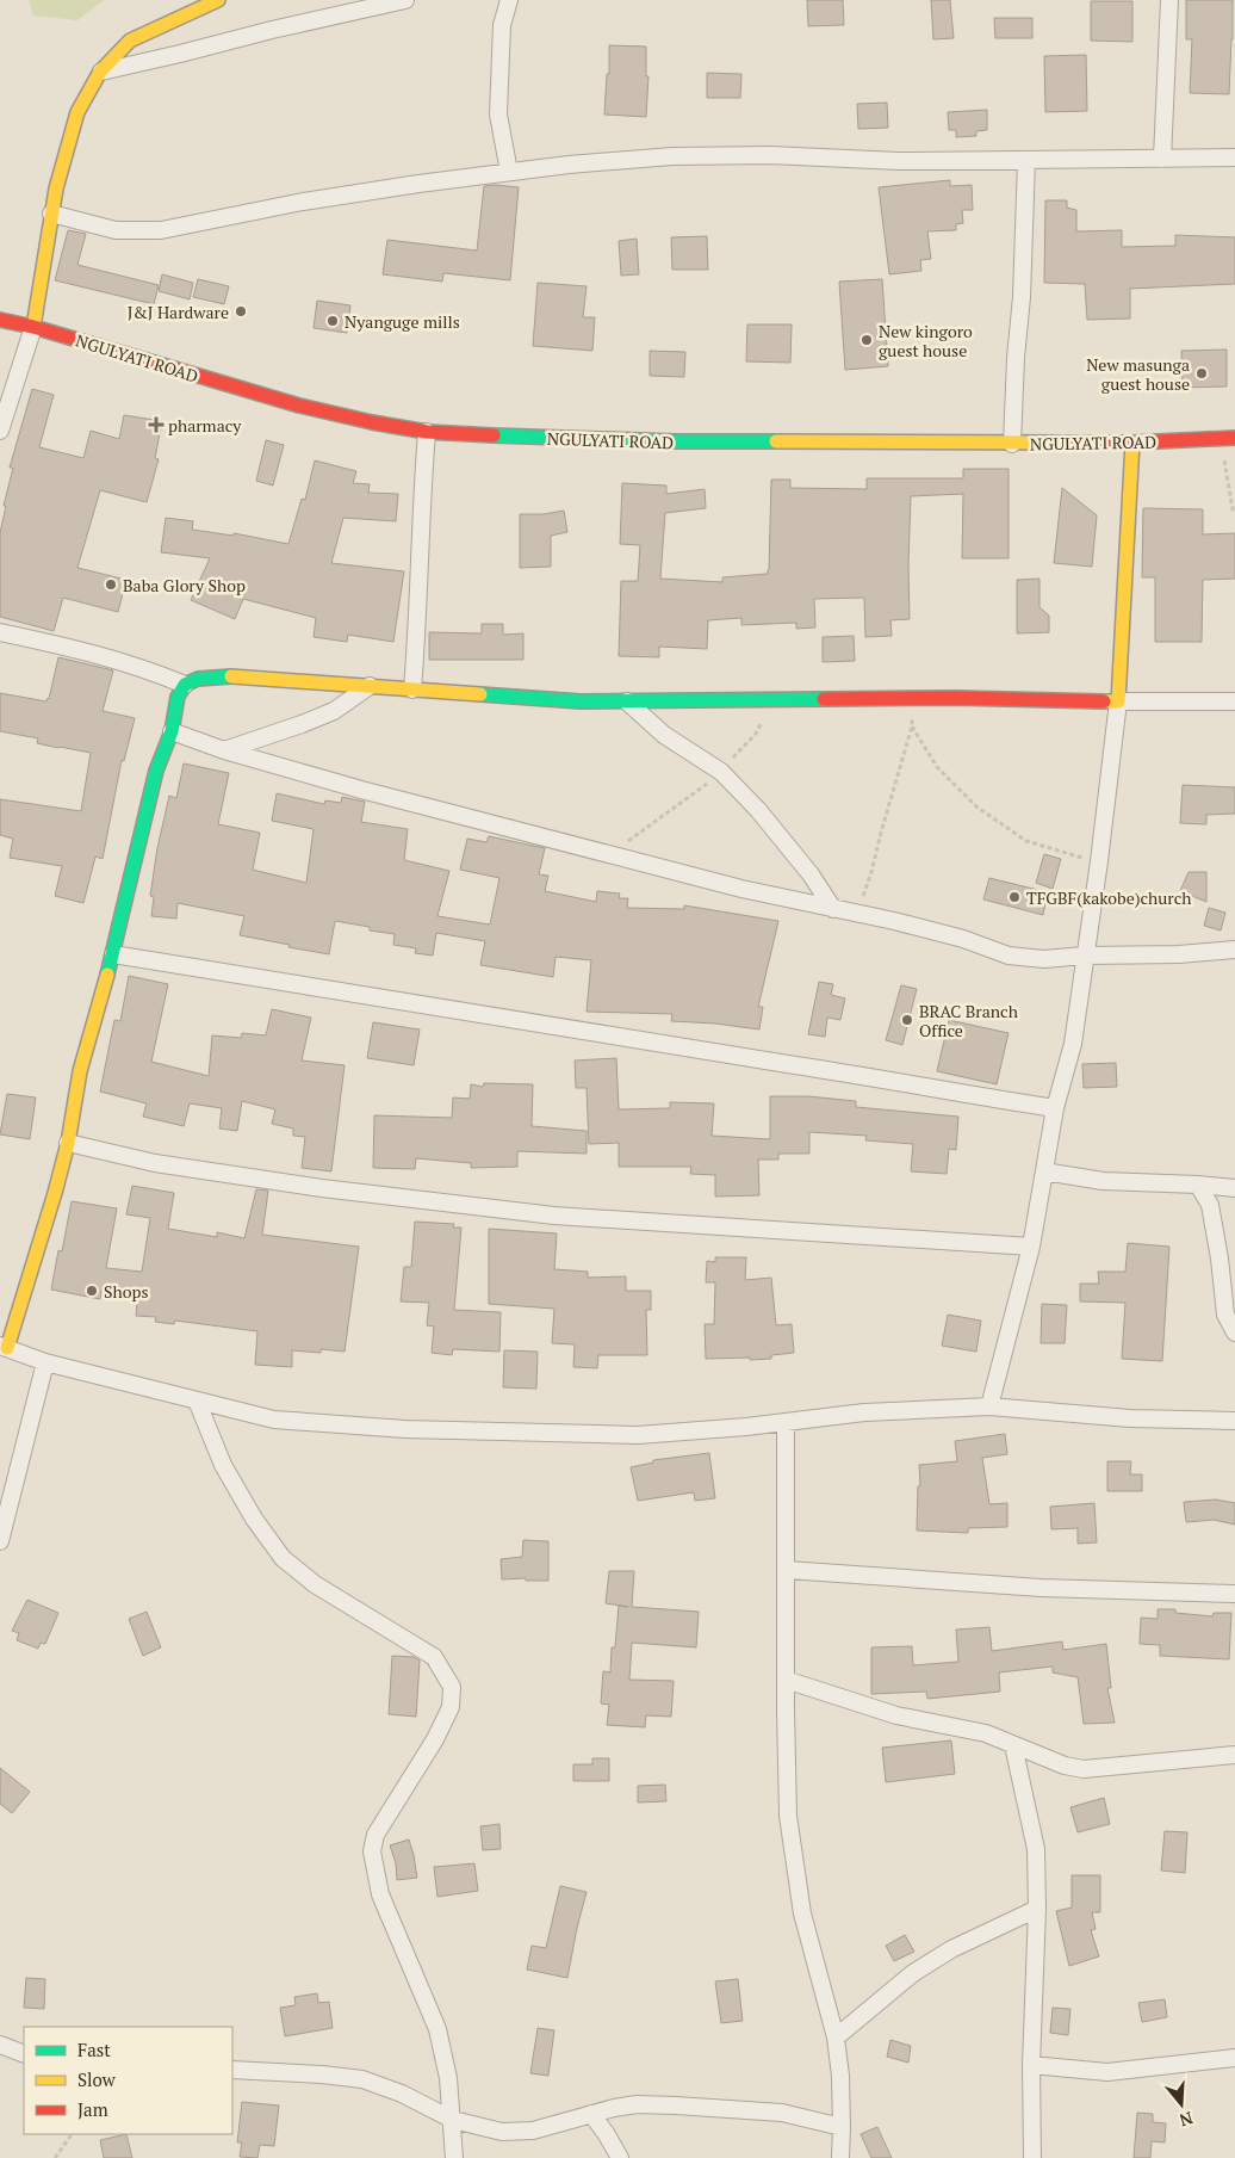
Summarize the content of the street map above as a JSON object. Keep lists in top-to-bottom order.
{
  "streets": {
    "street": ["NGULYATI ROAD"]
  },
  "places": {
    "other": [
      "J&J Hardware",
      "Nyanguge mills",
      "New kingoro guest house",
      "New masunga guest house",
      "Baba Glory Shop",
      "TFGBF(kakobe)church",
      "BRAC Branch Office",
      "Shops"
    ],
    "health": ["pharmacy"]
  },
  "legend": ["Fast", "Slow", "Jam"],
  "north": "bottom"
}
